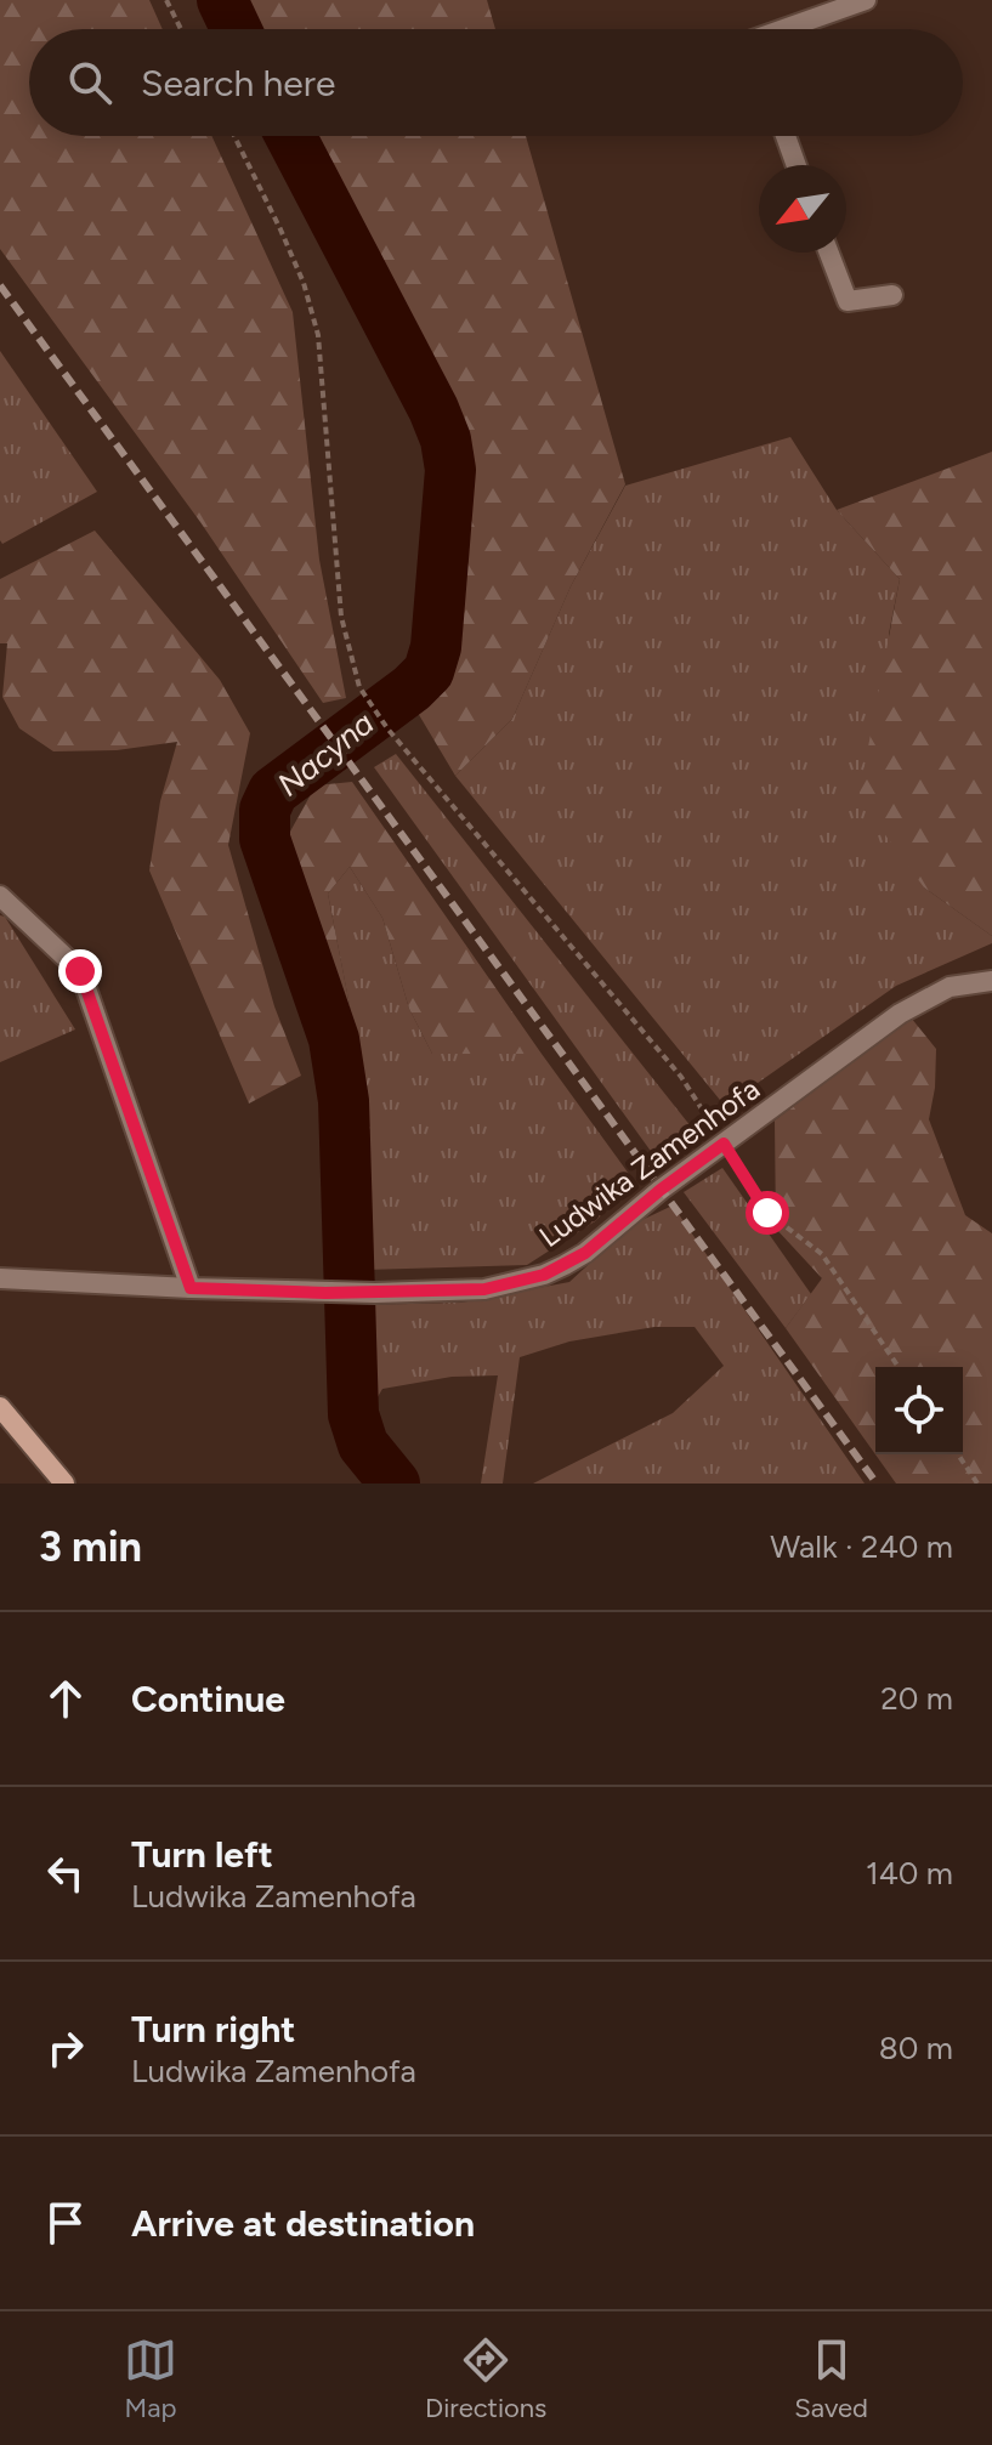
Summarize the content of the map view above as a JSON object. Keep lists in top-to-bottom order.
{
  "streets": {
    "street": ["Ludwika Zamenhofa"]
  },
  "water": ["Nacyna"],
  "north": "bottom left",
  "page": {
    "search": "Search here",
    "heading": ["3 min", "Walk · 240 m"],
    "list": [
      ["Continue", "20 m"],
      ["Turn left", "Ludwika Zamenhofa", "140 m"],
      ["Turn right", "Ludwika Zamenhofa", "80 m"],
      "Arrive at destination"
    ],
    "nav": ["Map", "Directions", "Saved"]
  }
}
